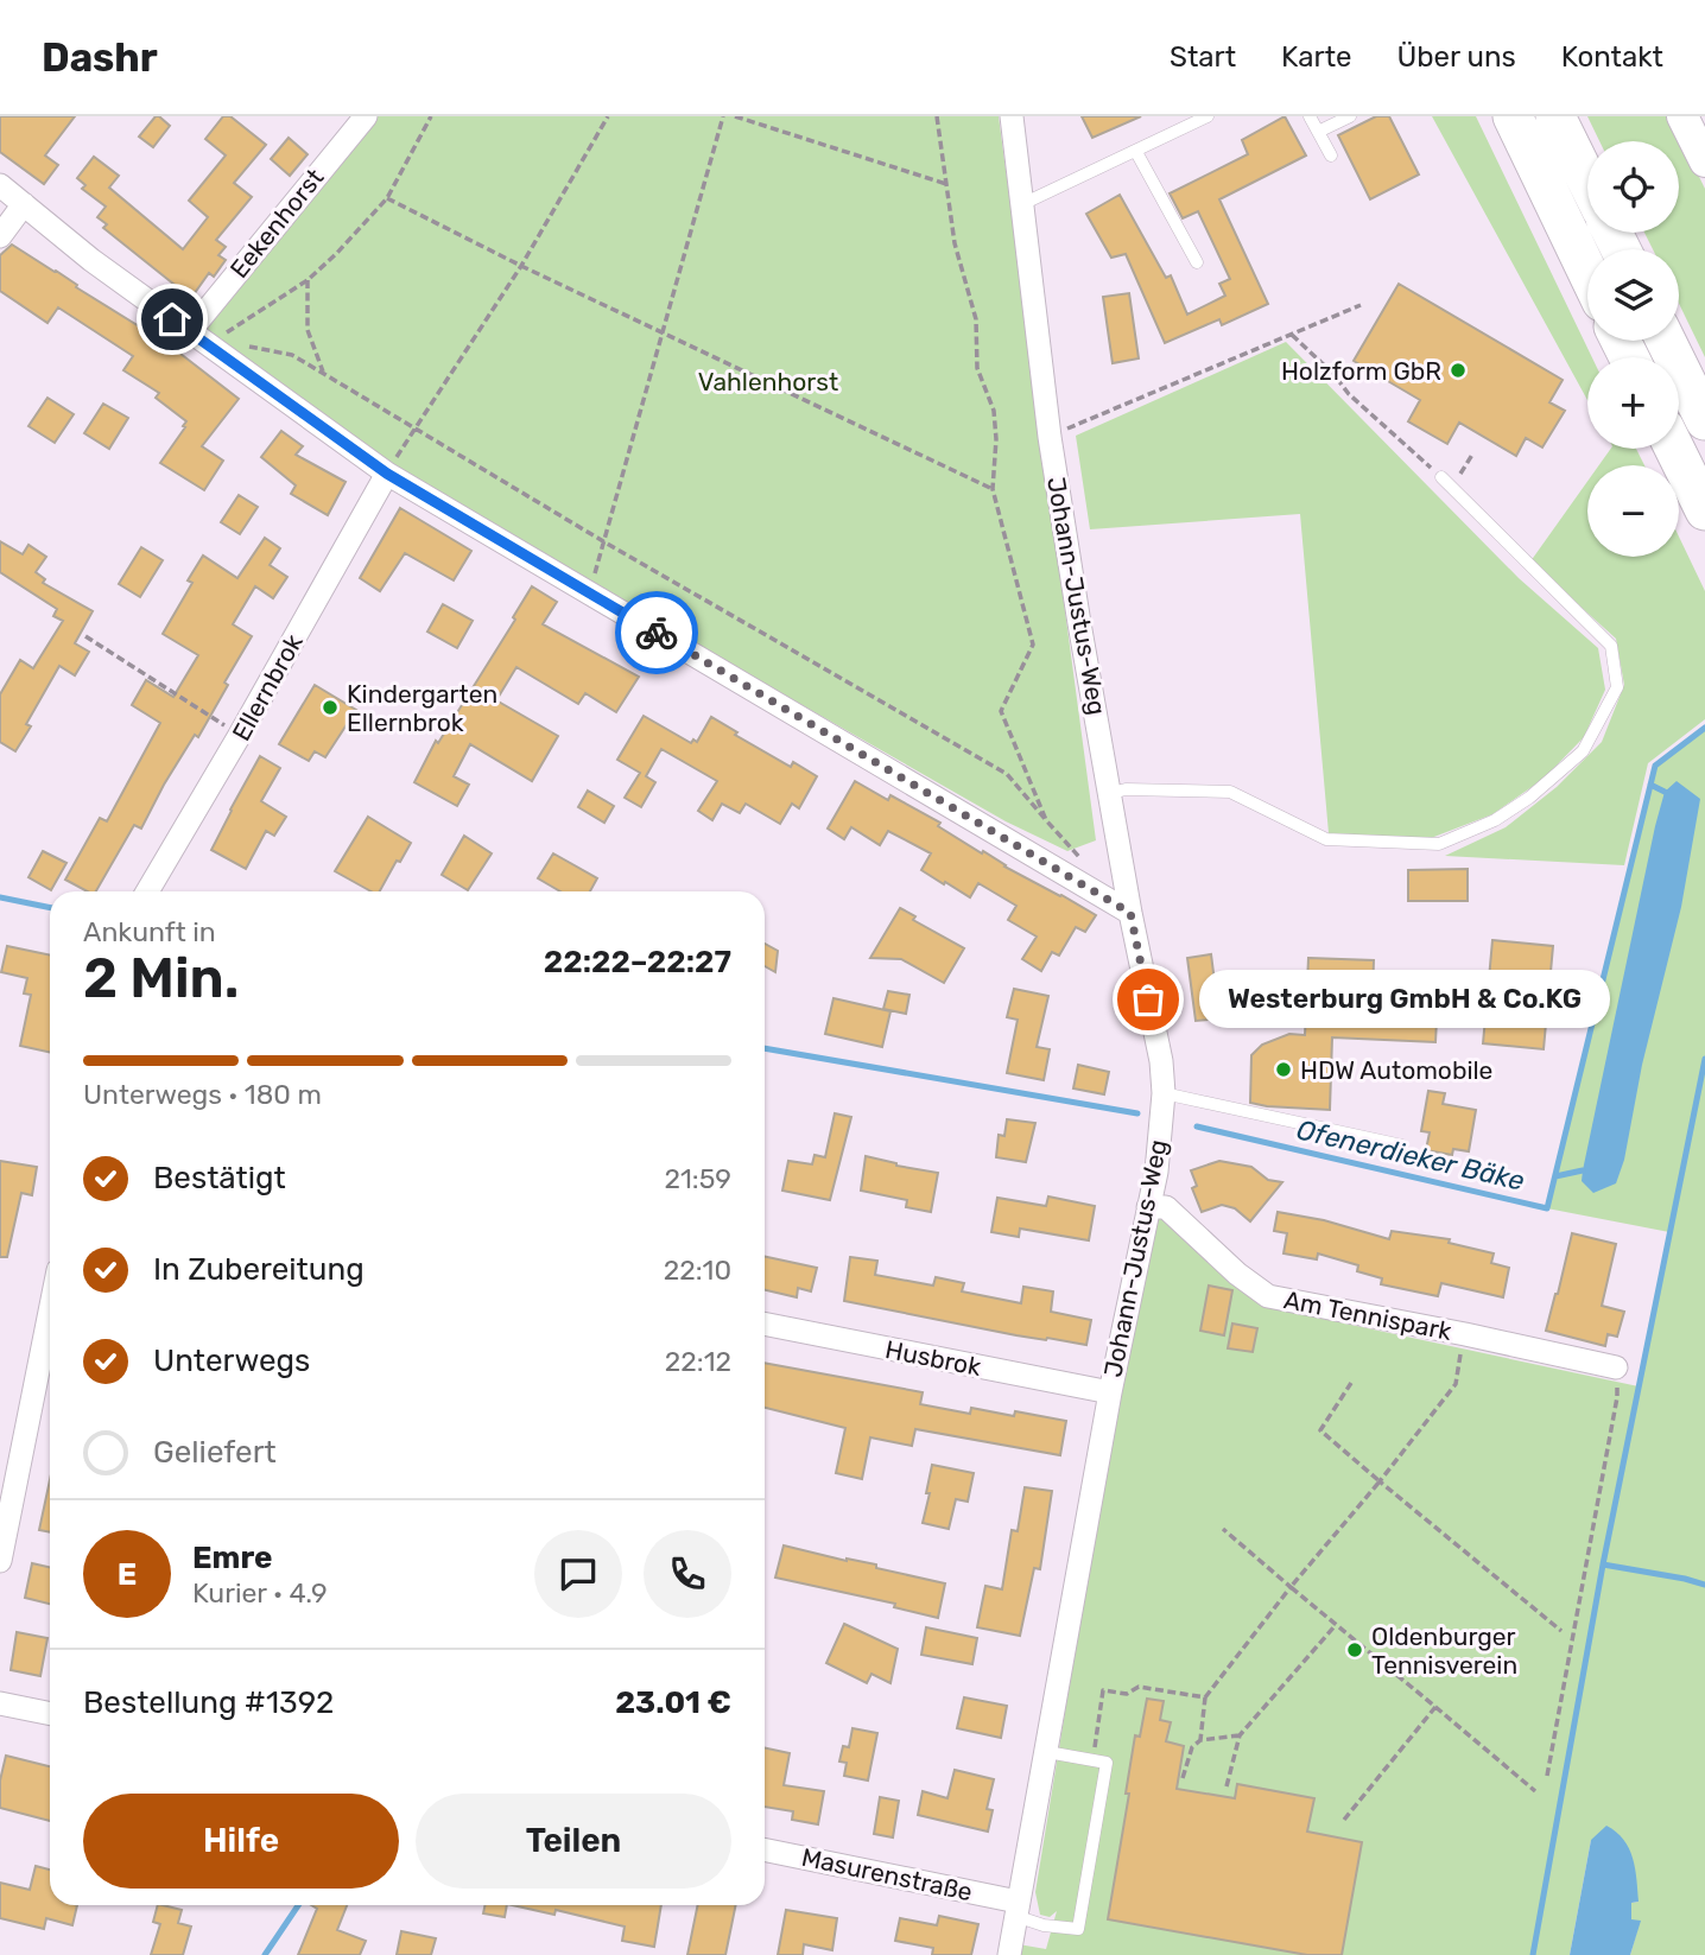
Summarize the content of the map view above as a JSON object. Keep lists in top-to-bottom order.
{
  "streets": {
    "street": [
      "Eekenhorst",
      "Johann-Justus-Weg",
      "Ellernbrok",
      "Am Tennispark",
      "Husbrok",
      "Masurenstraße"
    ]
  },
  "crossings": [
    ["Johann-Justus-Weg", "Am Tennispark"],
    ["Johann-Justus-Weg", "Husbrok"],
    ["Johann-Justus-Weg", "Masurenstraße"]
  ],
  "water": ["Ofenerdieker Bäke"],
  "parks": ["Vahlenhorst"],
  "places": [
    "Holzform GbR",
    "Kindergarten Ellernbrok",
    "Westerburg GmbH & Co.KG",
    "HDW Automobile",
    "Oldenburger Tennisverein"
  ],
  "page": {
    "header": "Dashr",
    "nav": [
      "Start",
      "Karte",
      "Über uns",
      "Kontakt"
    ],
    "map_buttons": ["+", "−"],
    "heading": ["2 Min.", "Ankunft in", "22:22–22:27"],
    "panel": [
      "Emre",
      "Kurier · 4.9",
      "Bestellung #1392",
      "23.01 €"
    ],
    "bubble": "Westerburg GmbH & Co.KG",
    "bar": "Unterwegs · 180 m",
    "list": [
      ["Bestätigt", "21:59"],
      ["In Zubereitung", "22:10"],
      ["Unterwegs", "22:12"],
      "Geliefert"
    ],
    "round": "E",
    "buttons": ["Hilfe", "Teilen"]
  }
}
